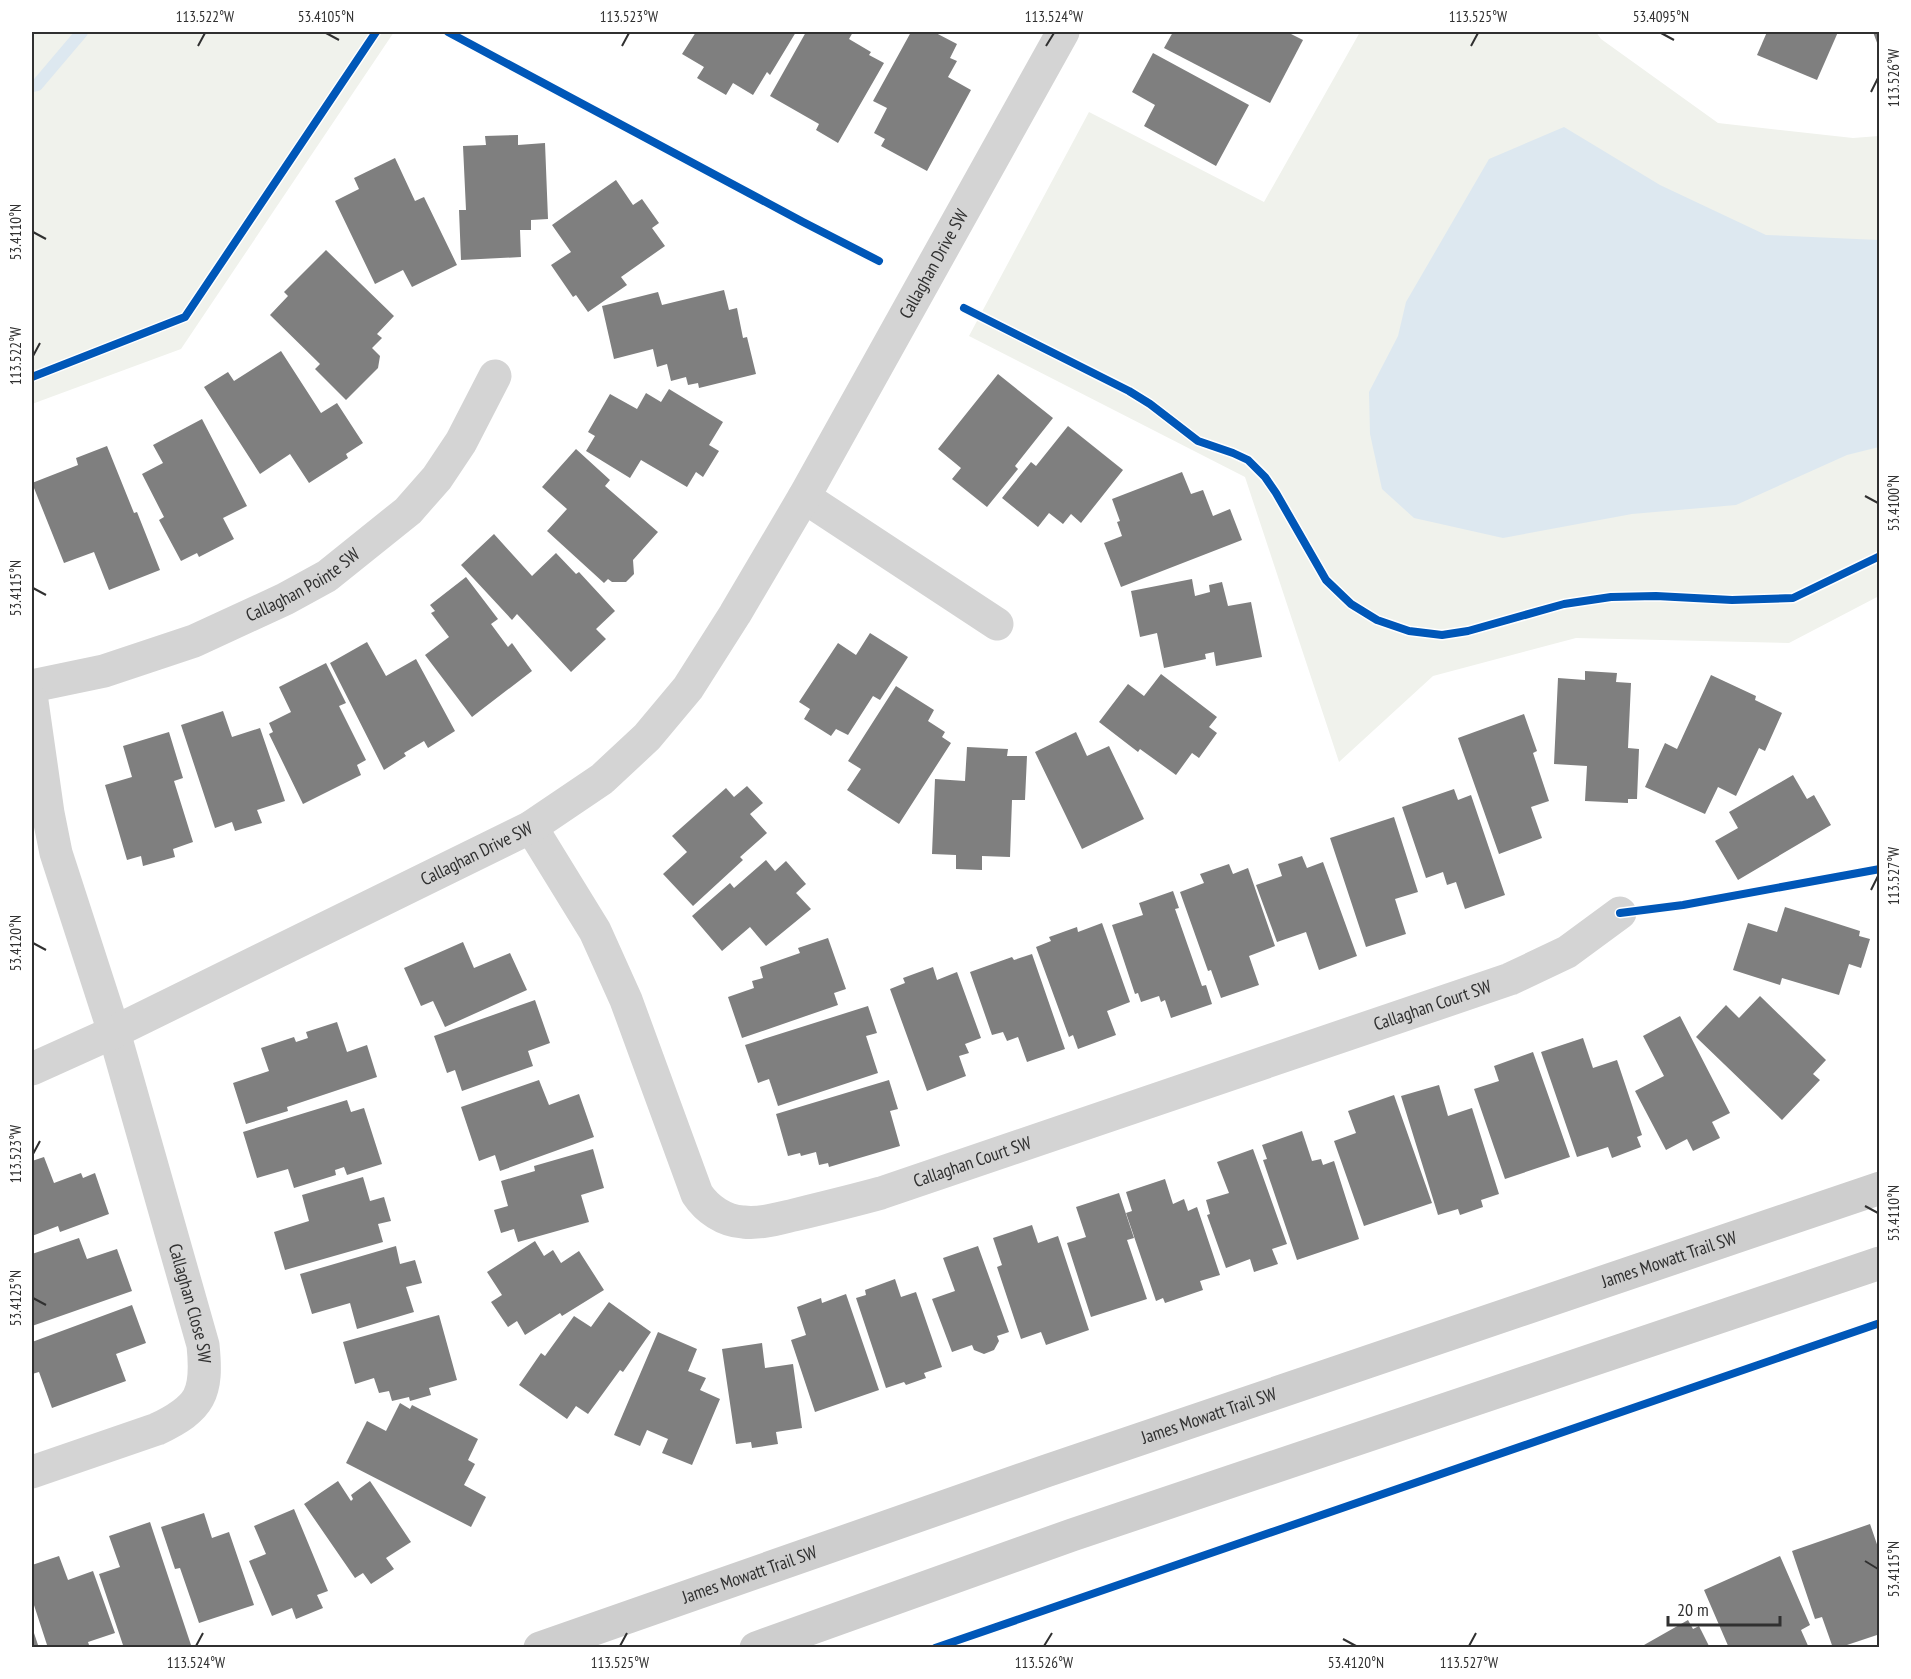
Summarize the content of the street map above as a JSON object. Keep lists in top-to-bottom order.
{
  "streets": {
    "main road": ["James Mowatt Trail SW"],
    "street": [
      "Callaghan Drive SW",
      "Callaghan Pointe SW",
      "Callaghan Court SW",
      "Callaghan Close SW"
    ]
  },
  "crossings": [
    ["Callaghan Drive SW", "Callaghan Court SW"],
    ["Callaghan Drive SW", "Callaghan Close SW"]
  ],
  "scale_bar": "20 m",
  "coordinates": [
    "113.522°W",
    "53.4105°N",
    "113.523°W",
    "113.524°W",
    "113.525°W",
    "53.4095°N",
    "113.526°W",
    "53.4110°N",
    "53.4100°N",
    "53.4115°N",
    "113.527°W",
    "53.4120°N",
    "53.4125°N"
  ]
}
